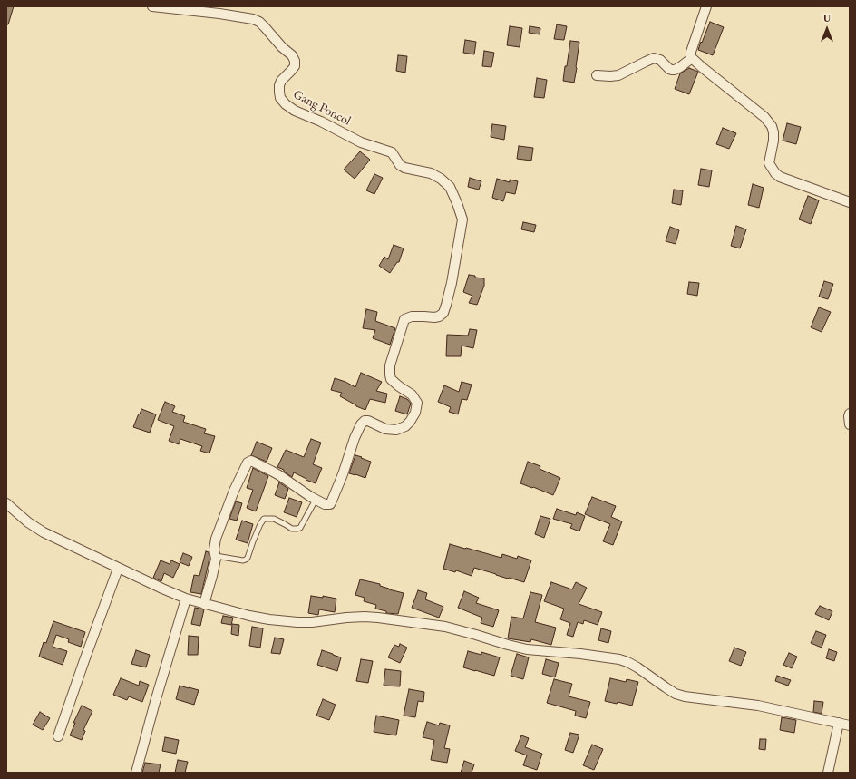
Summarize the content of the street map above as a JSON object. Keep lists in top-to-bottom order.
{
  "streets": {
    "street": ["Gang Poncol"]
  },
  "north": "top"
}
